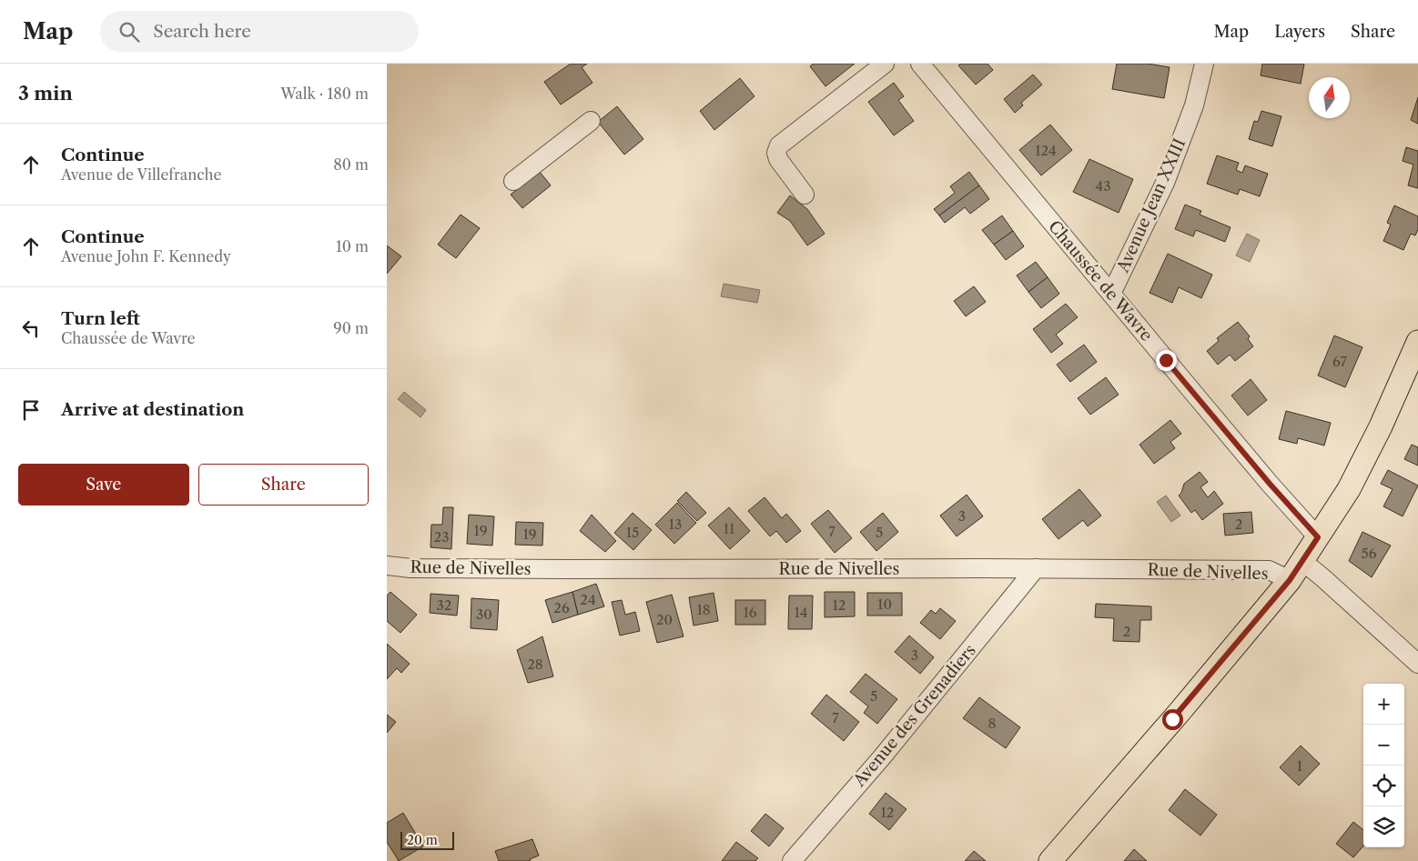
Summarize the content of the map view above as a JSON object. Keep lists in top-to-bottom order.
{
  "streets": {
    "street": [
      "Avenue Jean XXIII",
      "Chaussée de Wavre",
      "Rue de Nivelles",
      "Avenue des Grenadiers"
    ]
  },
  "crossings": [
    ["Avenue Jean XXIII", "Chaussée de Wavre"],
    ["Rue de Nivelles", "Avenue des Grenadiers"]
  ],
  "house_numbers": [
    "124",
    "43",
    "67",
    "3",
    "13",
    "2",
    "11",
    "19",
    "7",
    "15",
    "5",
    "19",
    "23",
    "56",
    "24",
    "10",
    "32",
    "12",
    "26",
    "18",
    "16",
    "14",
    "30",
    "20",
    "2",
    "3",
    "28",
    "5",
    "7",
    "8",
    "1",
    "12"
  ],
  "scale_bar": "20 m",
  "north": "top",
  "page": {
    "header": "Map",
    "search": "Search here",
    "nav": ["Map", "Layers", "Share"],
    "heading": ["3 min", "Walk · 180 m"],
    "list": [
      ["Continue", "Avenue de Villefranche", "80 m"],
      ["Continue", "Avenue John F. Kennedy", "10 m"],
      ["Turn left", "Chaussée de Wavre", "90 m"],
      "Arrive at destination"
    ],
    "buttons": ["Save", "Share"],
    "map_buttons": ["+", "−"],
    "scale": "20 m"
  }
}
